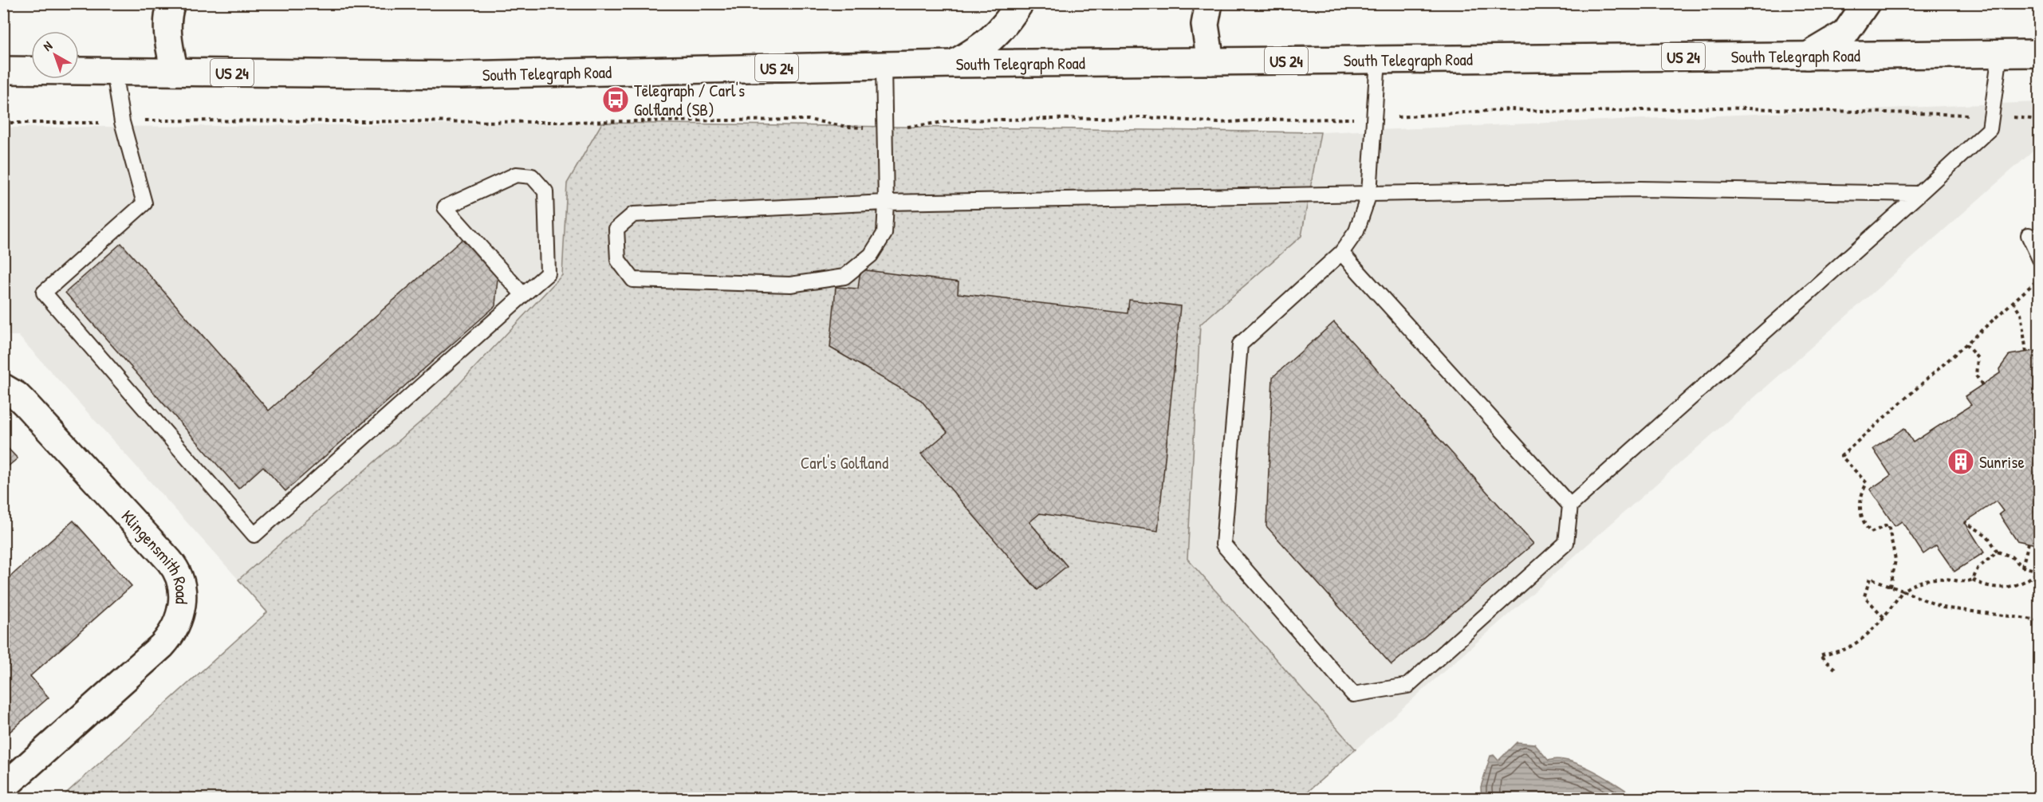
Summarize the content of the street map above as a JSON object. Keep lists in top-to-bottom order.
{
  "streets": {
    "main road": ["US 24", "South Telegraph Road", "Klingensmith Road"]
  },
  "parks": ["Carl's Golfland"],
  "places": {
    "bus stop": ["Telegraph / Carl's Golfland (SB)"],
    "building": ["Sunrise"]
  },
  "north": "top left"
}
